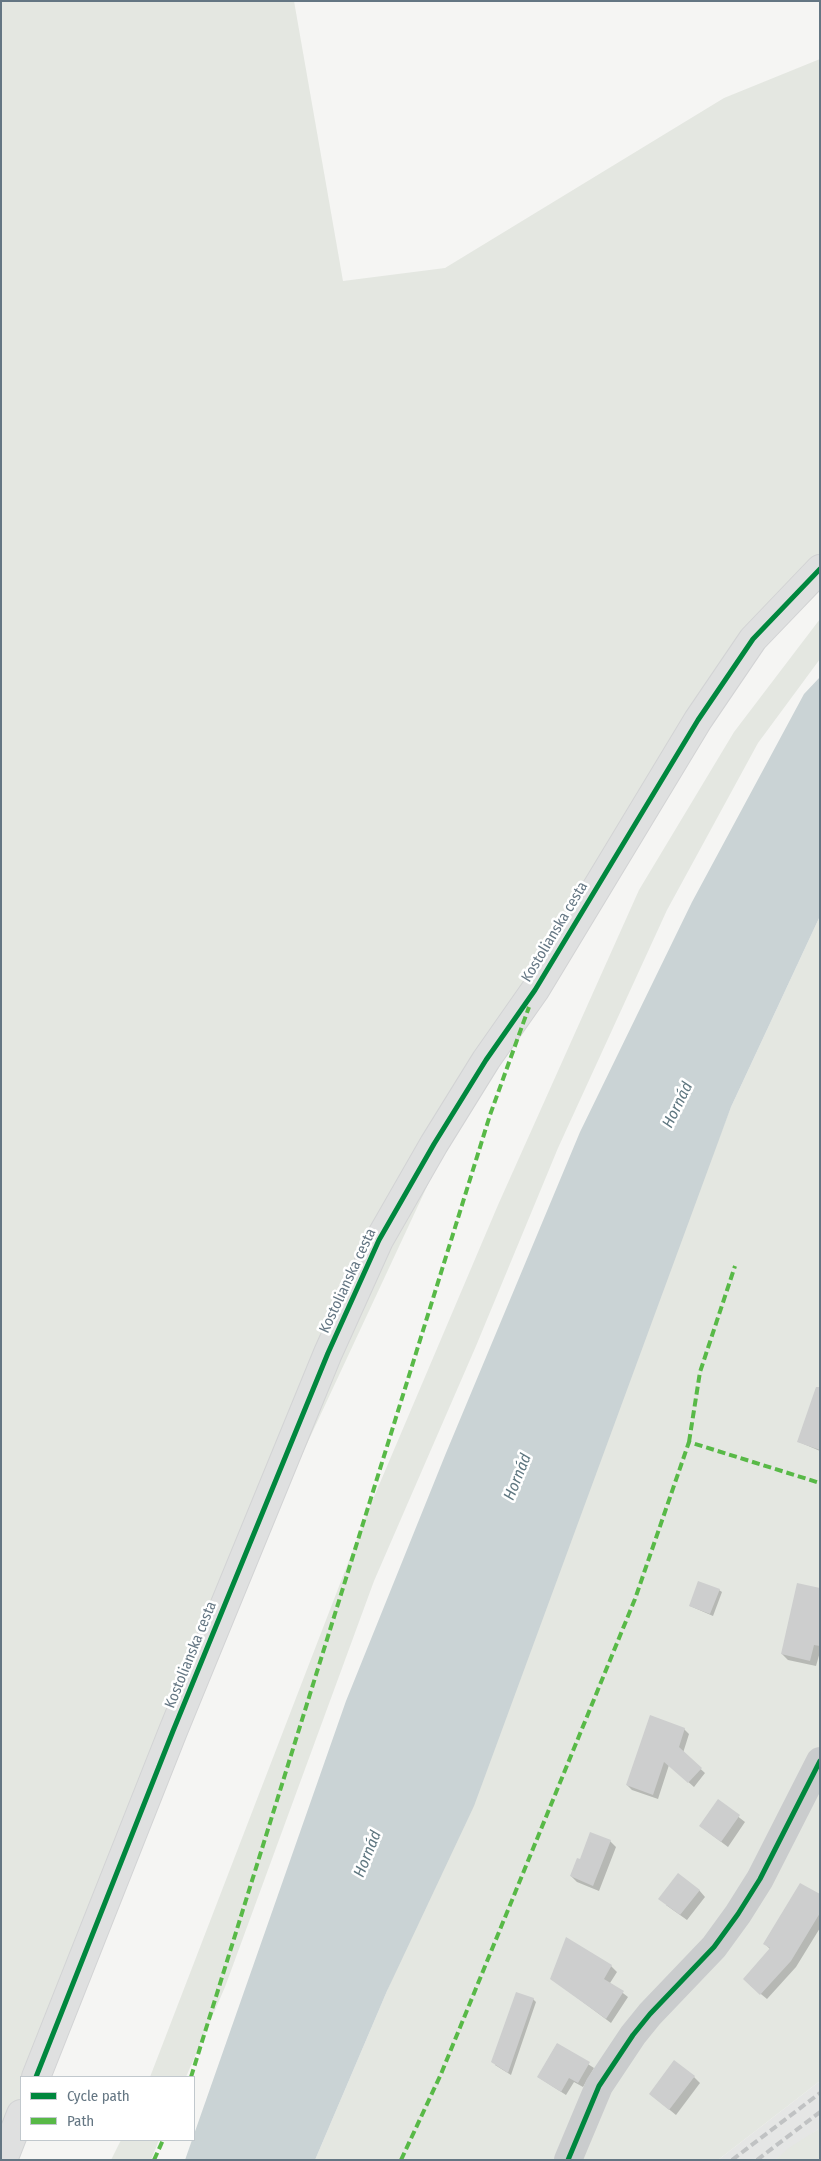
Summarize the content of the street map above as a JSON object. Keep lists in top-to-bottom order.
{
  "streets": {
    "street": ["Kostolianska cesta"]
  },
  "water": ["Hornád"],
  "legend": ["Cycle path", "Path"]
}
